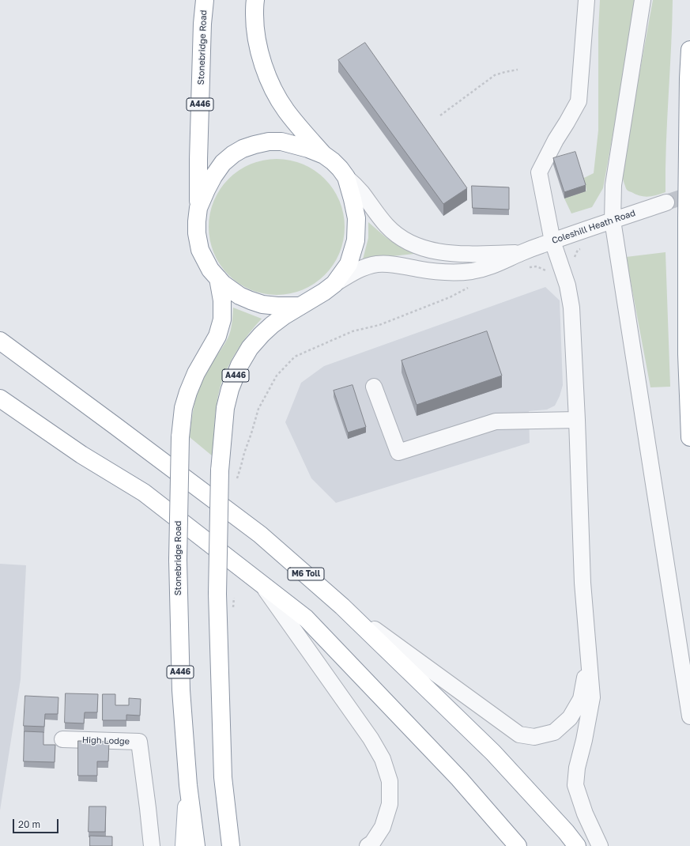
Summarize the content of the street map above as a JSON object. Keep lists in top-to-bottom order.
{
  "streets": {
    "main road": ["Stonebridge Road", "A446", "M6 Toll"],
    "street": ["Coleshill Heath Road", "High Lodge"]
  },
  "crossings": [
    ["Stonebridge Road", "A446"],
    ["A446", "Coleshill Heath Road"]
  ],
  "scale_bar": "20 m"
}
